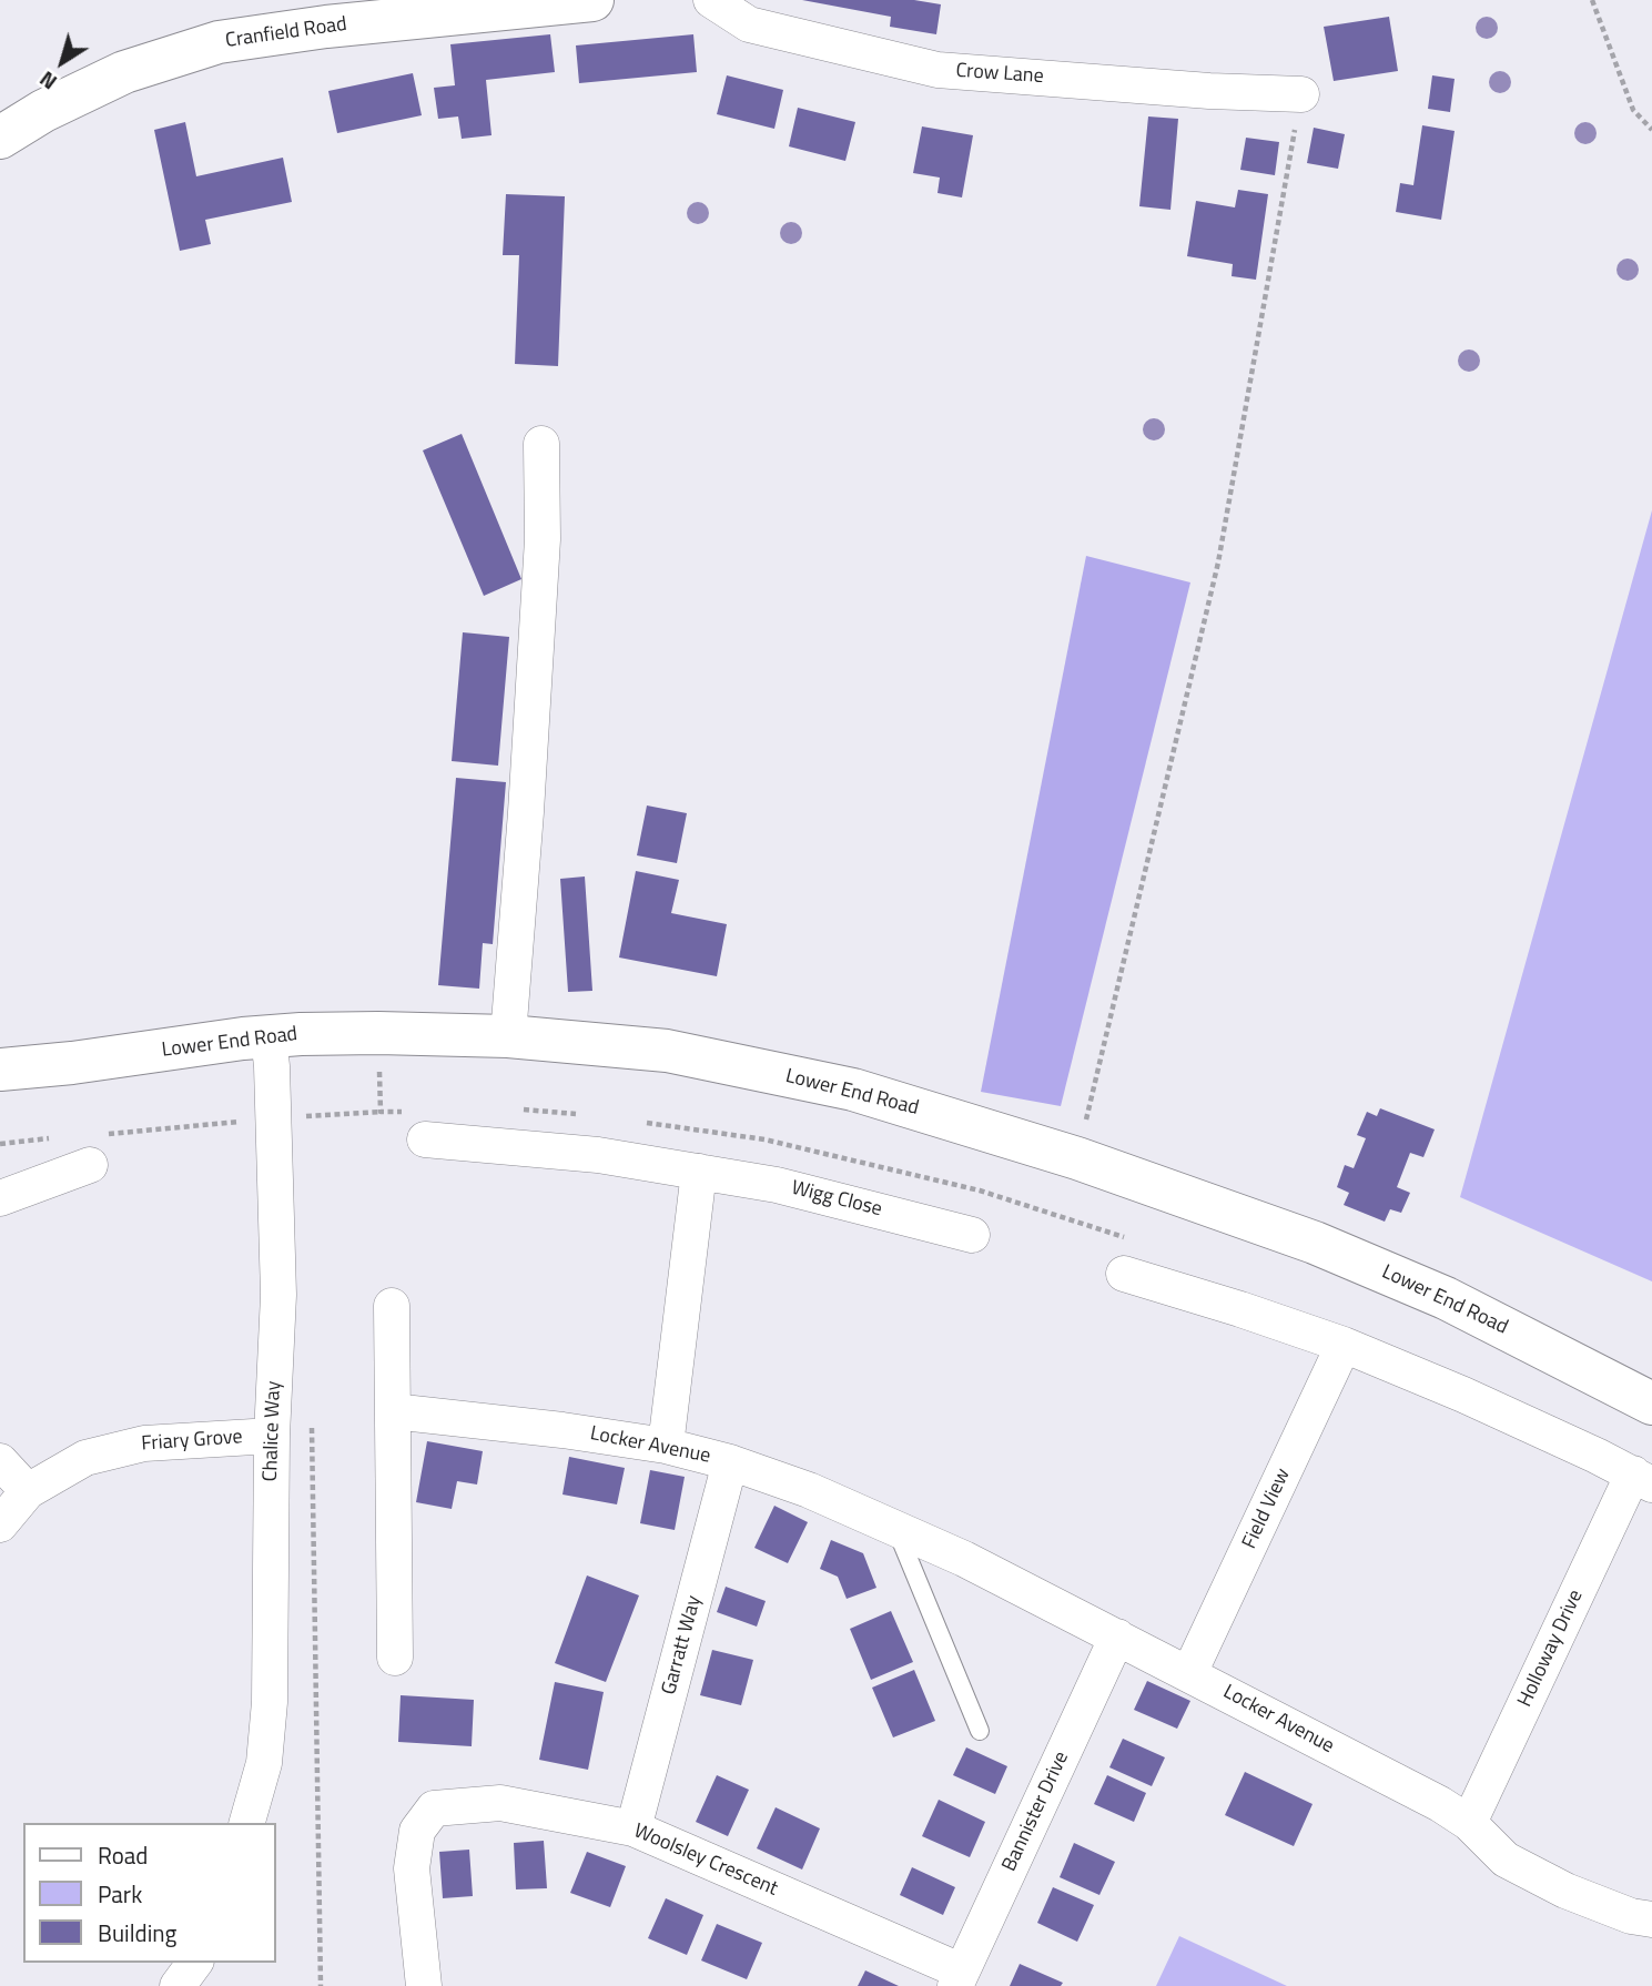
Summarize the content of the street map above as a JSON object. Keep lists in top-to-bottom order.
{
  "streets": {
    "street": [
      "Cranfield Road",
      "Crow Lane",
      "Lower End Road",
      "Wigg Close",
      "Chalice Way",
      "Friary Grove",
      "Locker Avenue",
      "Field View",
      "Garratt Way",
      "Holloway Drive",
      "Bannister Drive",
      "Woolsley Crescent"
    ]
  },
  "crossings": [
    ["Lower End Road", "Chalice Way"],
    ["Chalice Way", "Friary Grove"],
    ["Locker Avenue", "Field View"],
    ["Locker Avenue", "Garratt Way"],
    ["Locker Avenue", "Holloway Drive"],
    ["Locker Avenue", "Bannister Drive"],
    ["Garratt Way", "Woolsley Crescent"],
    ["Bannister Drive", "Woolsley Crescent"]
  ],
  "legend": ["Road", "Park", "Building"],
  "north": "bottom left"
}
